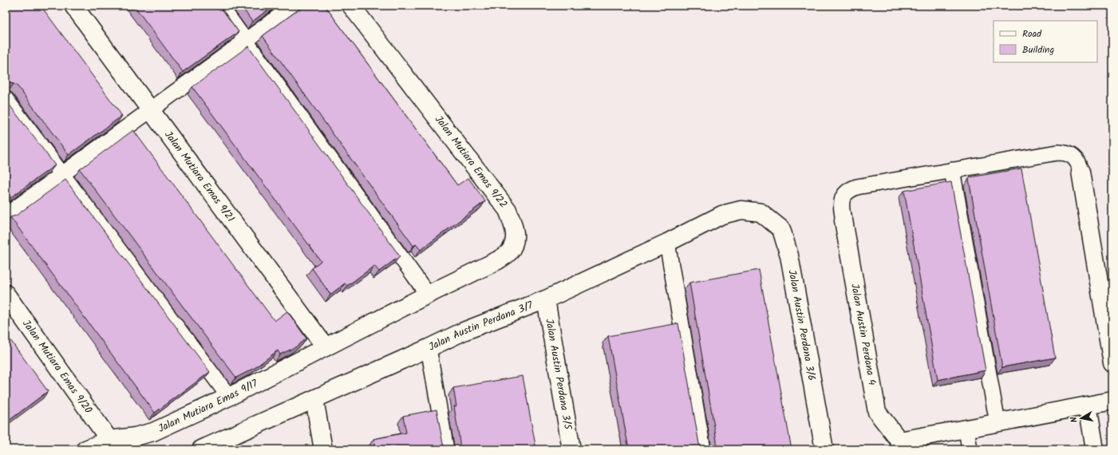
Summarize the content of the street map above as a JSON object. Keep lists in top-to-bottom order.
{
  "streets": {
    "street": [
      "Jalan Mutiara Emas 9/22",
      "Jalan Mutiara Emas 9/21",
      "Jalan Austin Perdana 3/6",
      "Jalan Austin Perdana 3/7",
      "Jalan Austin Perdana 4",
      "Jalan Mutiara Emas 9/20",
      "Jalan Austin Perdana 3/5",
      "Jalan Mutiara Emas 9/17"
    ]
  },
  "crossings": [
    ["Jalan Mutiara Emas 9/22", "Jalan Mutiara Emas 9/21"],
    ["Jalan Mutiara Emas 9/22", "Jalan Mutiara Emas 9/17"],
    ["Jalan Mutiara Emas 9/21", "Jalan Mutiara Emas 9/17"],
    ["Jalan Austin Perdana 3/6", "Jalan Austin Perdana 3/7"],
    ["Jalan Austin Perdana 3/7", "Jalan Austin Perdana 3/5"],
    ["Jalan Mutiara Emas 9/20", "Jalan Mutiara Emas 9/17"]
  ],
  "legend": ["Road", "Building"],
  "north": "left"
}
